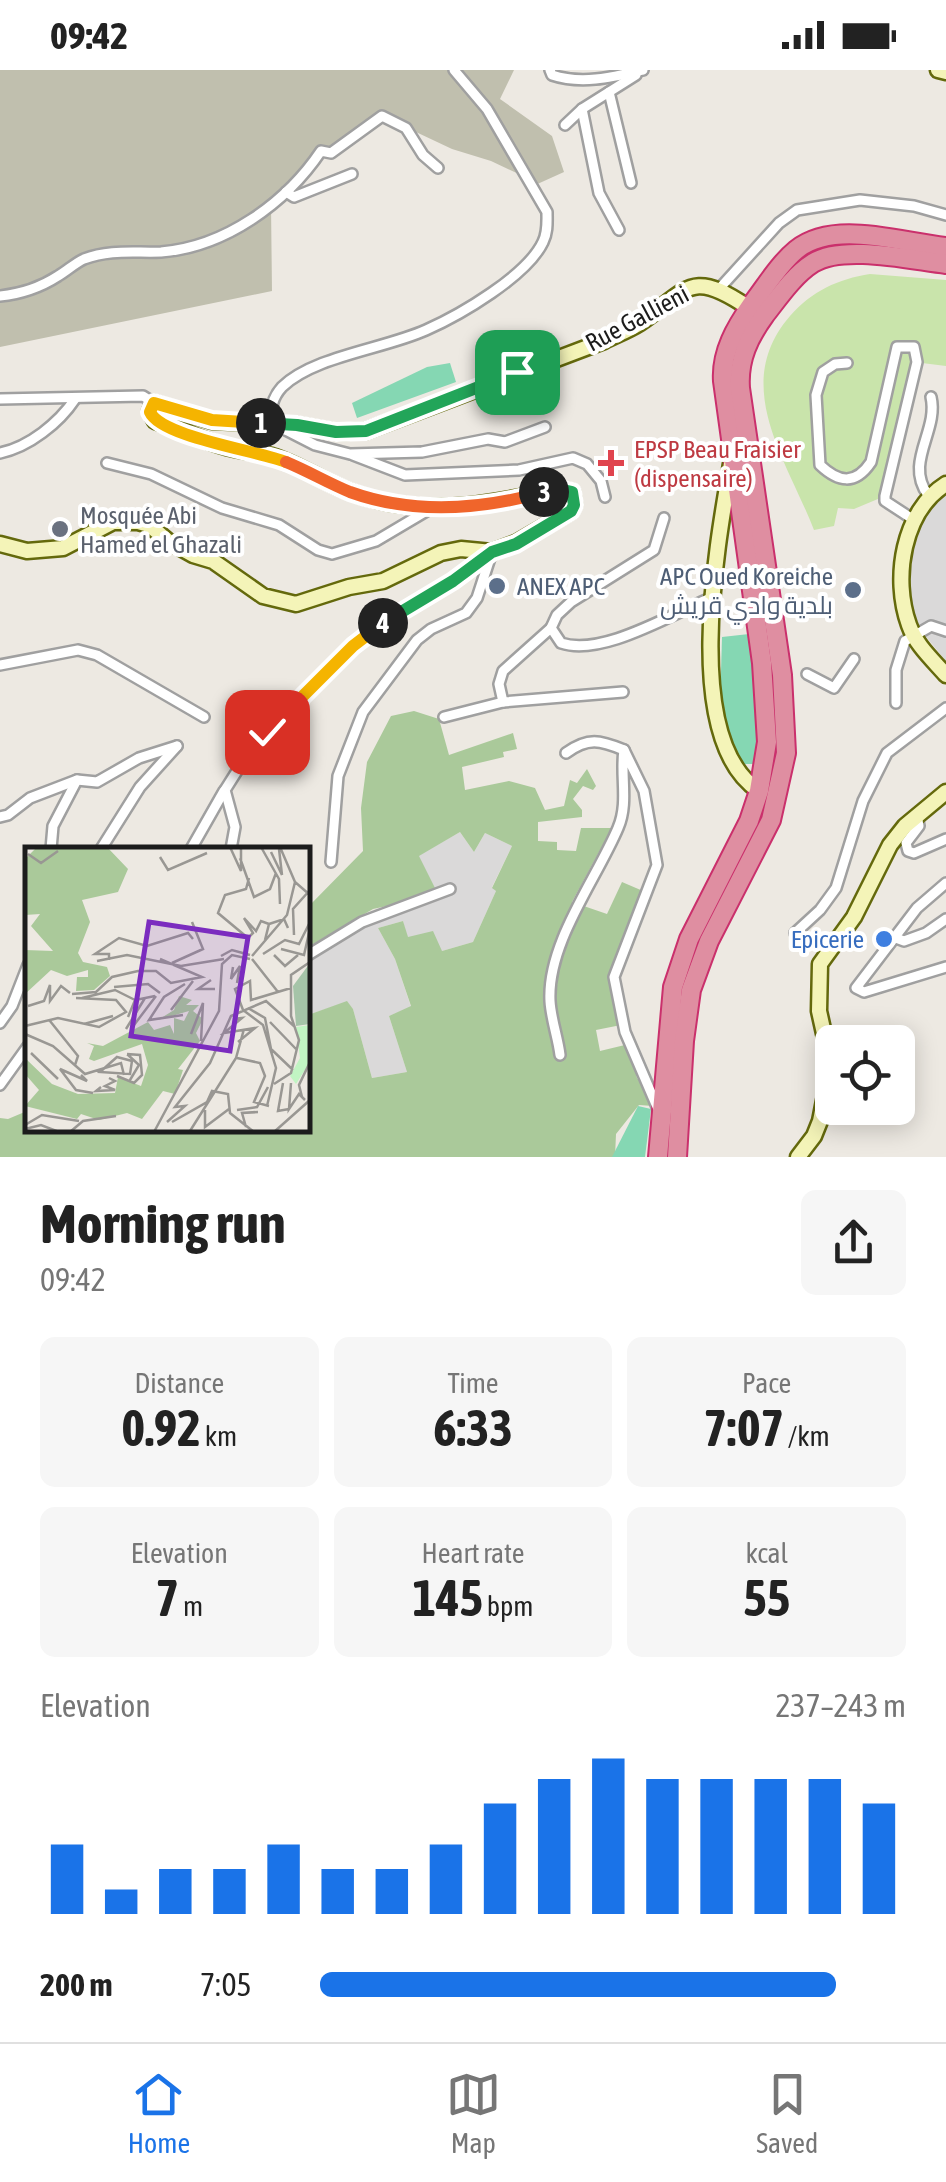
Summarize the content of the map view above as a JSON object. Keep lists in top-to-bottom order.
{
  "streets": {
    "street": ["Rue Gallieni"]
  },
  "places": {
    "health": ["EPSP Beau Fraisier (dispensaire)"],
    "other": [
      "Mosquée Abi Hamed el Ghazali",
      "ANEX APC",
      "APC Oued Koreiche بلدية وادي قريش",
      "Epicerie"
    ]
  },
  "page": {
    "status": "09:42",
    "pins": ["1", "3", "4"],
    "heading": ["Morning run", "09:42"],
    "stats": [
      ["Distance", "0.92 km"],
      ["Time", "6:33"],
      ["Pace", "7:07 /km"],
      ["Elevation", "7 m"],
      ["Heart rate", "145 bpm"],
      ["kcal", "55"]
    ],
    "chart": ["Elevation", "237–243 m"],
    "list": [
      {
        "name": "200 m",
        "note": "7:05"
      }
    ],
    "tabs": ["Home", "Map", "Saved"]
  }
}
